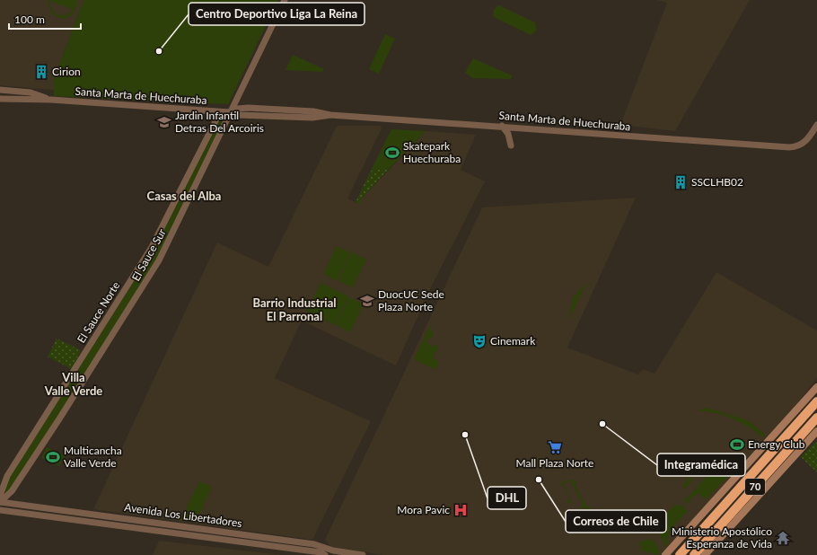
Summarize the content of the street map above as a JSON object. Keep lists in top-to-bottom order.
{
  "streets": {
    "highway": ["70"],
    "street": [
      "Santa Marta de Huechuraba",
      "El Sauce Sur",
      "El Sauce Norte",
      "Avenida Los Libertadores"
    ]
  },
  "crossings": [
    ["Santa Marta de Huechuraba", "El Sauce Sur"],
    ["Santa Marta de Huechuraba", "El Sauce Norte"],
    ["El Sauce Sur", "El Sauce Norte"],
    ["El Sauce Sur", "Avenida Los Libertadores"],
    ["El Sauce Norte", "Avenida Los Libertadores"]
  ],
  "districts": ["Casas del Alba", "Barrio Industrial El Parronal", "Villa Valle Verde"],
  "places": {
    "other": [
      "Centro Deportivo Liga La Reina",
      "Integramédica",
      "DHL",
      "Correos de Chile"
    ],
    "building": ["Cirion", "SSCLHB02"],
    "school or university": ["Jardin Infantil Detras Del Arcoiris", "DuocUC Sede Plaza Norte"],
    "sports": ["Skatepark Huechuraba", "Energy Club", "Multicancha Valle Verde"],
    "theatre": ["Cinemark"],
    "supermarket": ["Mall Plaza Norte"],
    "hospital": ["Mora Pavic"],
    "temple": ["Ministerio Apostólico Esperanza de Vida"]
  },
  "scale_bar": "100 m"
}
